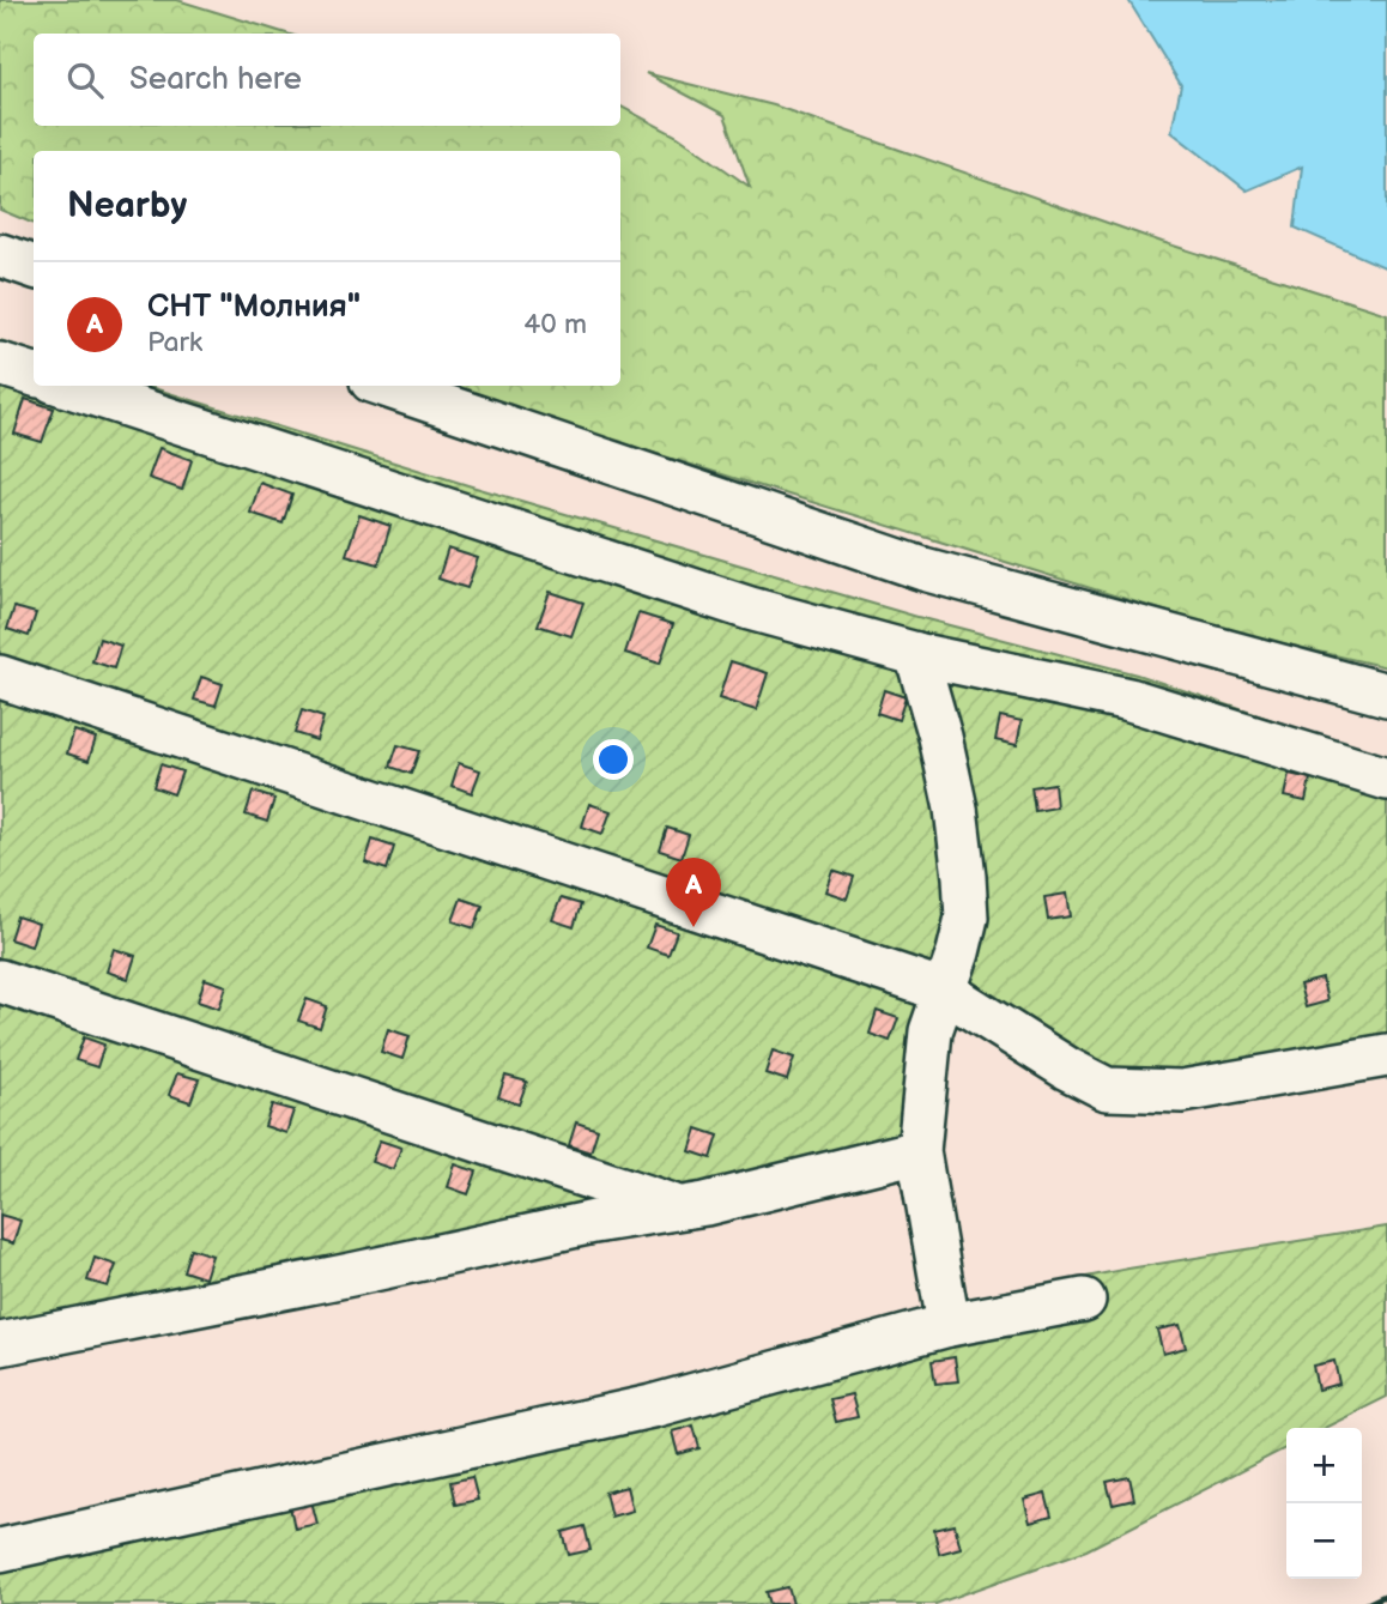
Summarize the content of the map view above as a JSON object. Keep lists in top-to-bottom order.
{
  "page": {
    "search": "Search here",
    "heading": "Nearby",
    "list": [
      {
        "mark": "A",
        "name": "СНТ \"Молния\"",
        "note": "Park",
        "value": "40 m"
      }
    ],
    "pins": "A",
    "map_buttons": ["+", "−"]
  }
}
